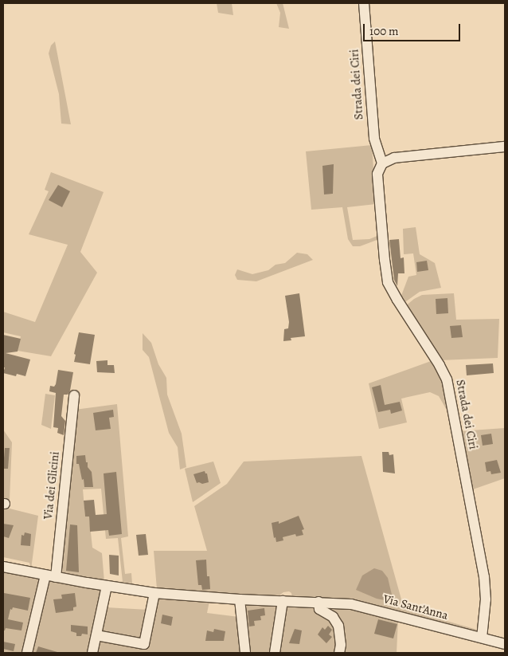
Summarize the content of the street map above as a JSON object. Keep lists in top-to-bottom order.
{
  "streets": {
    "street": ["Strada dei Ciri", "Via dei Glicini", "Via Sant'Anna"]
  },
  "crossings": [
    ["Strada dei Ciri", "Via Sant'Anna"],
    ["Via dei Glicini", "Via Sant'Anna"]
  ],
  "scale_bar": "100 m"
}
